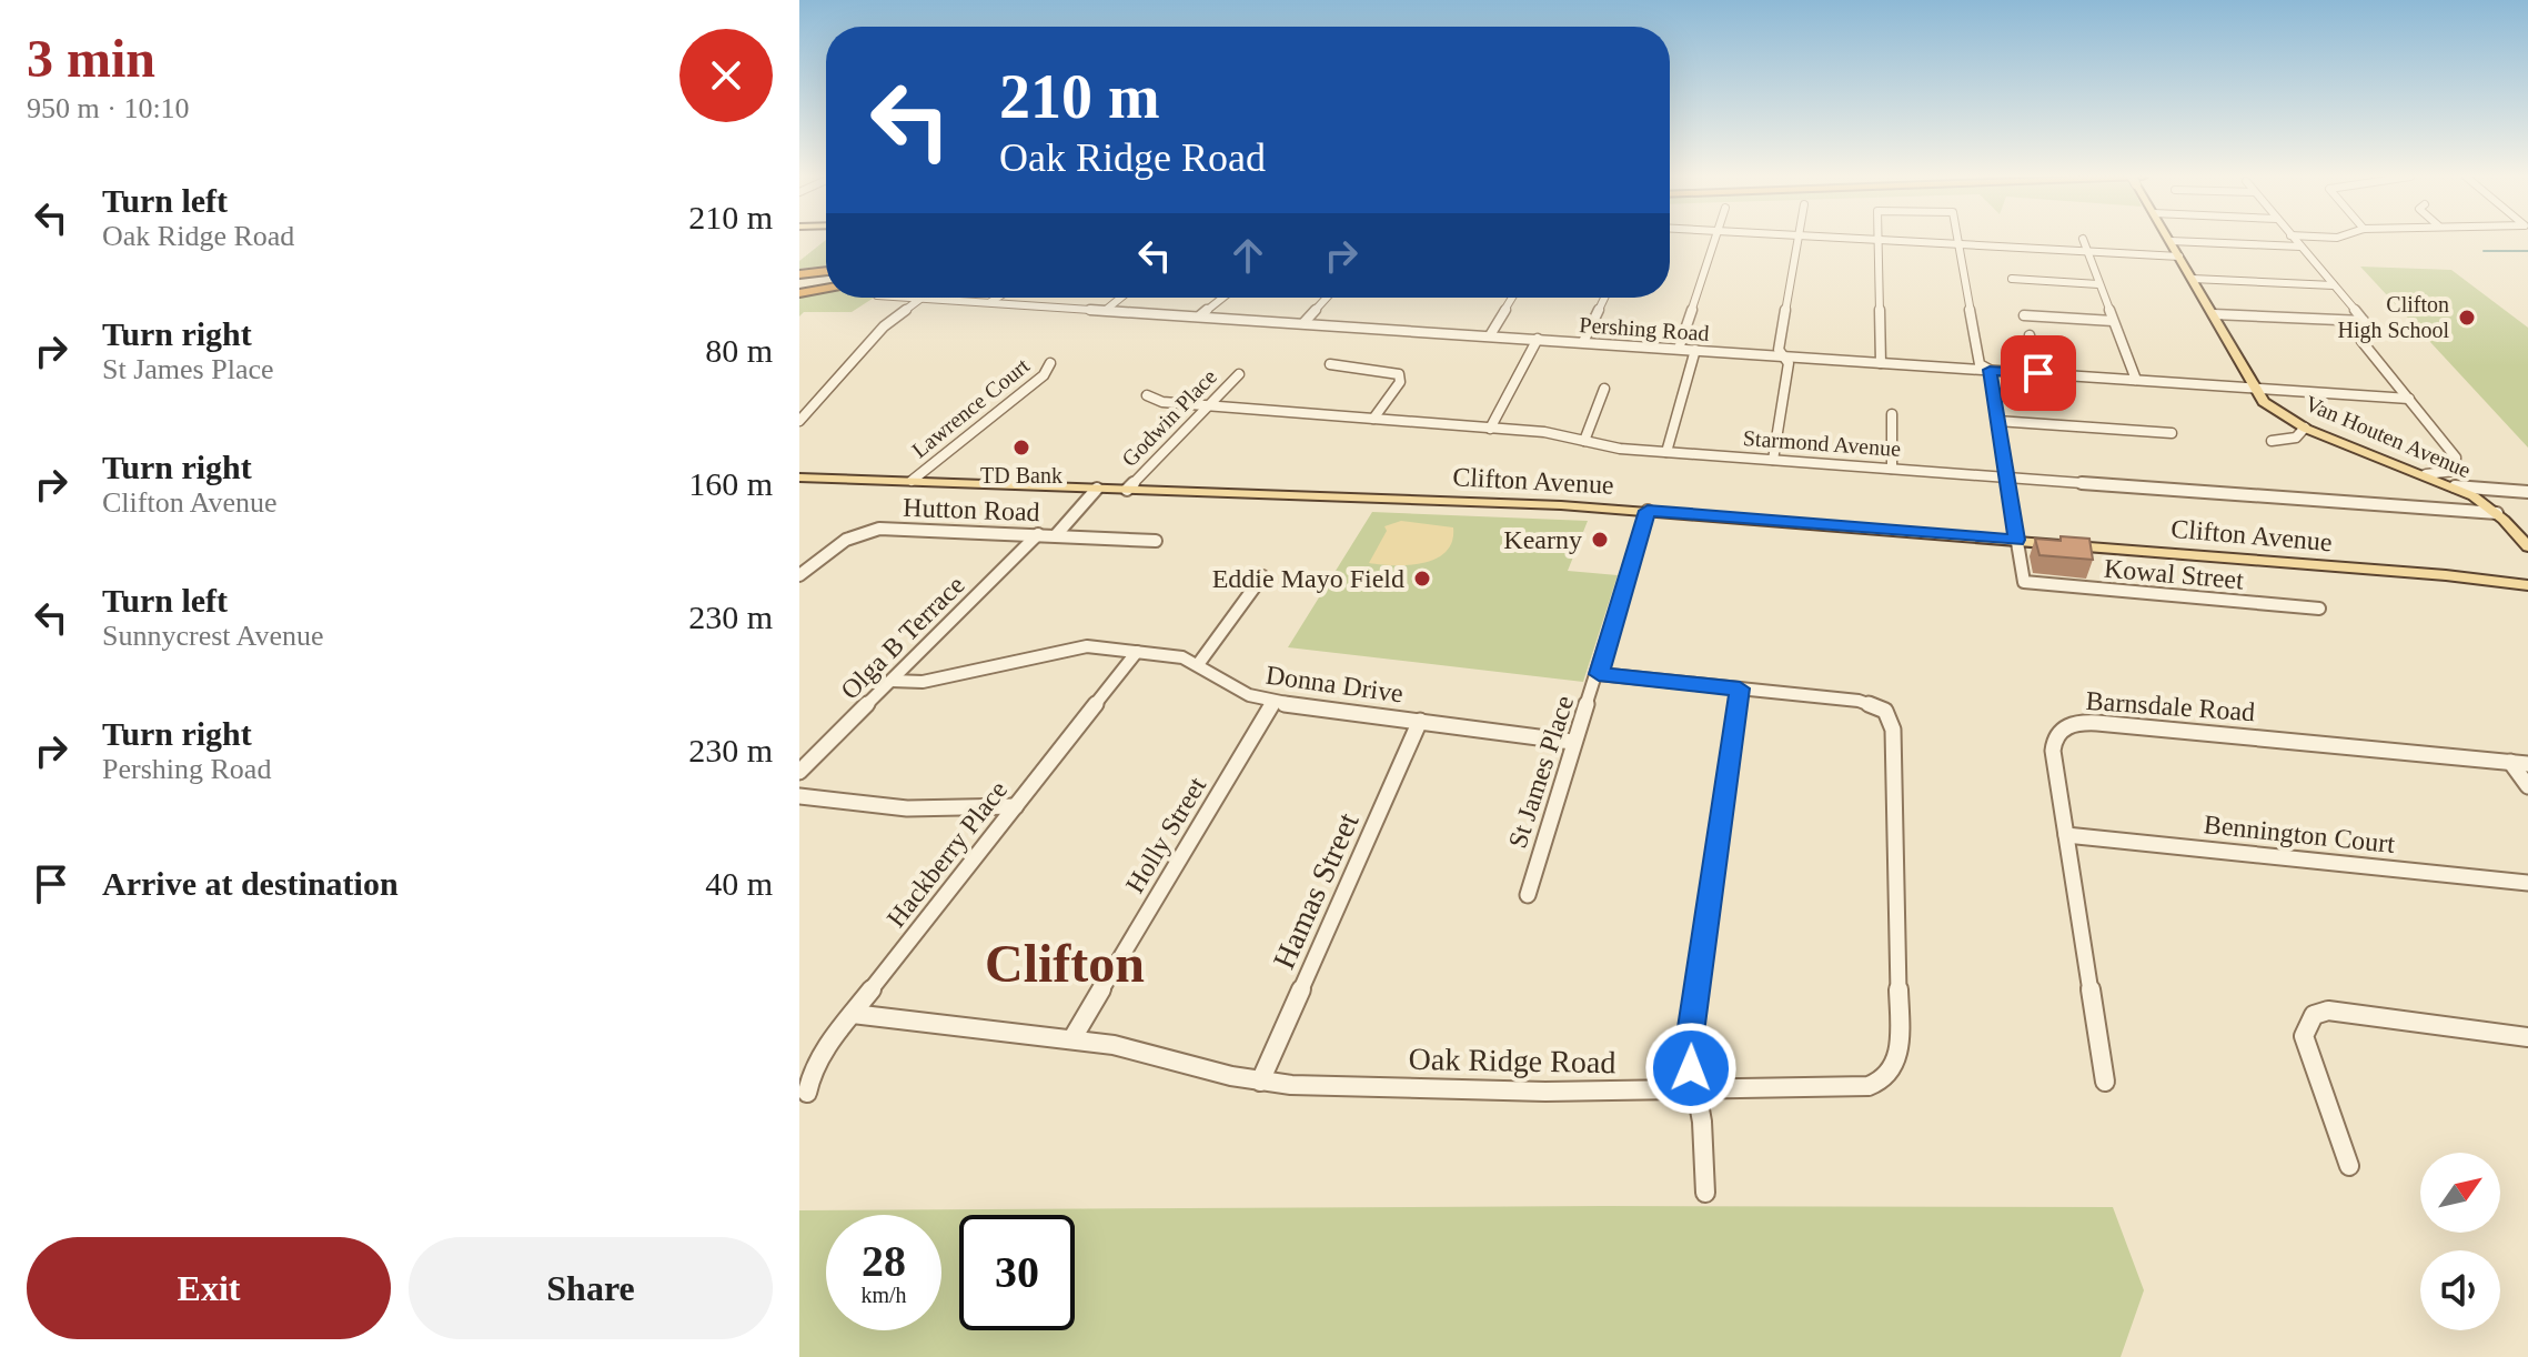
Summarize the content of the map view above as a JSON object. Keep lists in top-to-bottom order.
{
  "streets": {
    "main road": ["Van Houten Avenue", "Clifton Avenue"],
    "street": [
      "Pershing Road",
      "Lawrence Court",
      "Godwin Place",
      "Starmond Avenue",
      "Hutton Road",
      "Kowal Street",
      "Olga B Terrace",
      "Donna Drive",
      "Barnsdale Road",
      "St James Place",
      "Bennington Court",
      "Holly Street",
      "Hackberry Place",
      "Hamas Street",
      "Oak Ridge Road"
    ]
  },
  "crossings": [
    ["Pershing Road", "Van Houten Avenue"],
    ["Lawrence Court", "Clifton Avenue"],
    ["Godwin Place", "Starmond Avenue"],
    ["Godwin Place", "Clifton Avenue"],
    ["Van Houten Avenue", "Starmond Avenue"],
    ["Clifton Avenue", "Kowal Street"],
    ["Clifton Avenue", "St James Place"],
    ["Hutton Road", "Olga B Terrace"],
    ["Olga B Terrace", "Donna Drive"],
    ["Donna Drive", "St James Place"],
    ["Donna Drive", "Holly Street"],
    ["Donna Drive", "Hackberry Place"],
    ["Donna Drive", "Hamas Street"],
    ["Barnsdale Road", "Bennington Court"],
    ["St James Place", "Oak Ridge Road"],
    ["Holly Street", "Oak Ridge Road"],
    ["Hackberry Place", "Oak Ridge Road"],
    ["Hamas Street", "Oak Ridge Road"]
  ],
  "districts": ["Clifton"],
  "places": [
    "Clifton High School",
    "TD Bank",
    "Kearny",
    "Eddie Mayo Field"
  ],
  "north": "top right",
  "page": {
    "heading": ["3 min", "950 m · 10:10"],
    "turn": ["210 m", "Oak Ridge Road"],
    "list": [
      {
        "name": "Turn left",
        "note": "Oak Ridge Road",
        "value": "210 m"
      },
      {
        "name": "Turn right",
        "note": "St James Place",
        "value": "80 m"
      },
      {
        "name": "Turn right",
        "note": "Clifton Avenue",
        "value": "160 m"
      },
      {
        "name": "Turn left",
        "note": "Sunnycrest Avenue",
        "value": "230 m"
      },
      {
        "name": "Turn right",
        "note": "Pershing Road",
        "value": "230 m"
      },
      {
        "name": "Arrive at destination",
        "value": "40 m"
      }
    ],
    "speed": "28 km/h",
    "limit": "30",
    "buttons": ["Exit", "Share"]
  }
}
